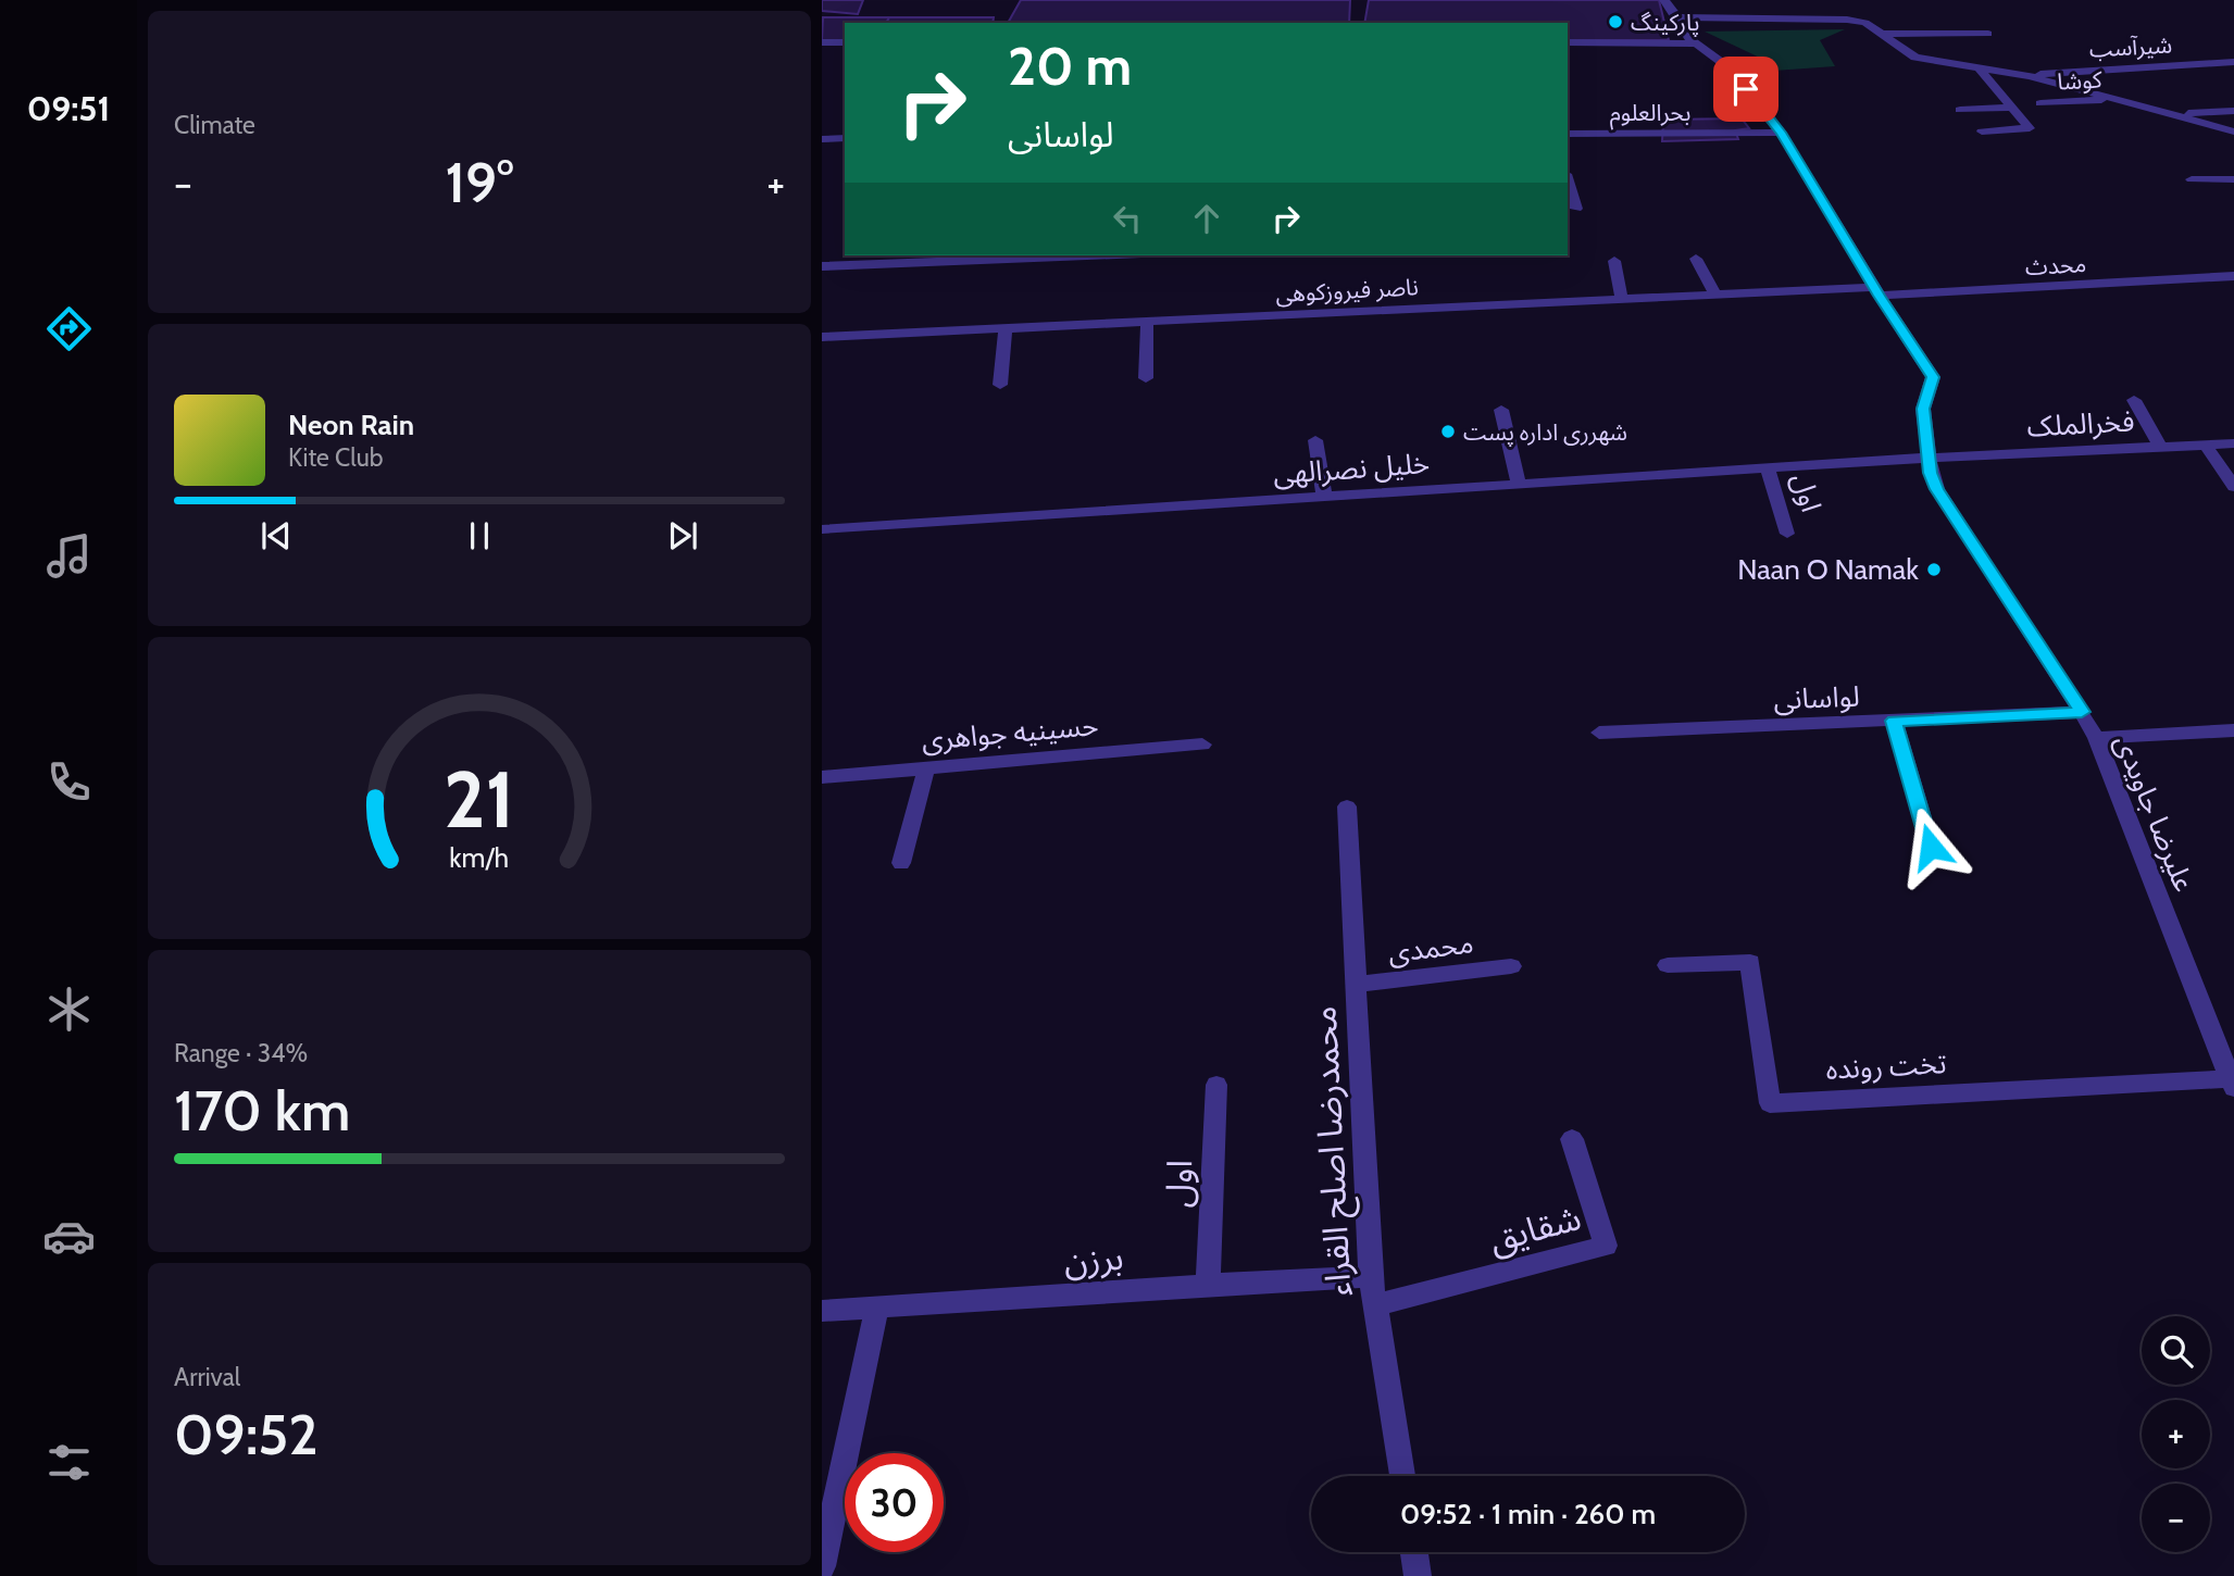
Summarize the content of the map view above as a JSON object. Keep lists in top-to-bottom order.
{
  "streets": {
    "street": [
      "شیرآسب",
      "کوشا",
      "بحرالعلوم",
      "محدث",
      "ناصر فیروزکوهی",
      "فخرالملک",
      "خلیل نصرالهی",
      "اول",
      "لواسانی",
      "حسینیه جواهری",
      "علیرضا جاویدی",
      "محمدی",
      "تخت رونده",
      "محمدرضا اصلح القراء",
      "شقایق",
      "برزن"
    ]
  },
  "crossings": [
    ["بحرالعلوم", "علیرضا جاویدی"],
    ["محدث", "ناصر فیروزکوهی"],
    ["محدث", "علیرضا جاویدی"],
    ["ناصر فیروزکوهی", "علیرضا جاویدی"],
    ["فخرالملک", "خلیل نصرالهی"],
    ["فخرالملک", "علیرضا جاویدی"],
    ["خلیل نصرالهی", "اول"],
    ["خلیل نصرالهی", "علیرضا جاویدی"],
    ["اول", "برزن"],
    ["لواسانی", "علیرضا جاویدی"],
    ["علیرضا جاویدی", "تخت رونده"],
    ["محمدی", "محمدرضا اصلح القراء"],
    ["محمدرضا اصلح القراء", "شقایق"],
    ["محمدرضا اصلح القراء", "برزن"]
  ],
  "places": ["پارکینگ", "شهرری اداره پست", "Naan O Namak"],
  "page": {
    "tabs": "09:51",
    "tile": [
      "Climate",
      ["Range · 34%", "170 km"],
      ["Arrival", "09:52"]
    ],
    "turn": ["20 m", "لواسانی"],
    "heat": ["−", "19°", "+"],
    "song": ["Neon Rain", "Kite Club"],
    "map_buttons": ["+", "−"],
    "limit": "30",
    "trip": "09:52 · 1 min · 260 m",
    "gauge": ["21", "km/h"]
  }
}
